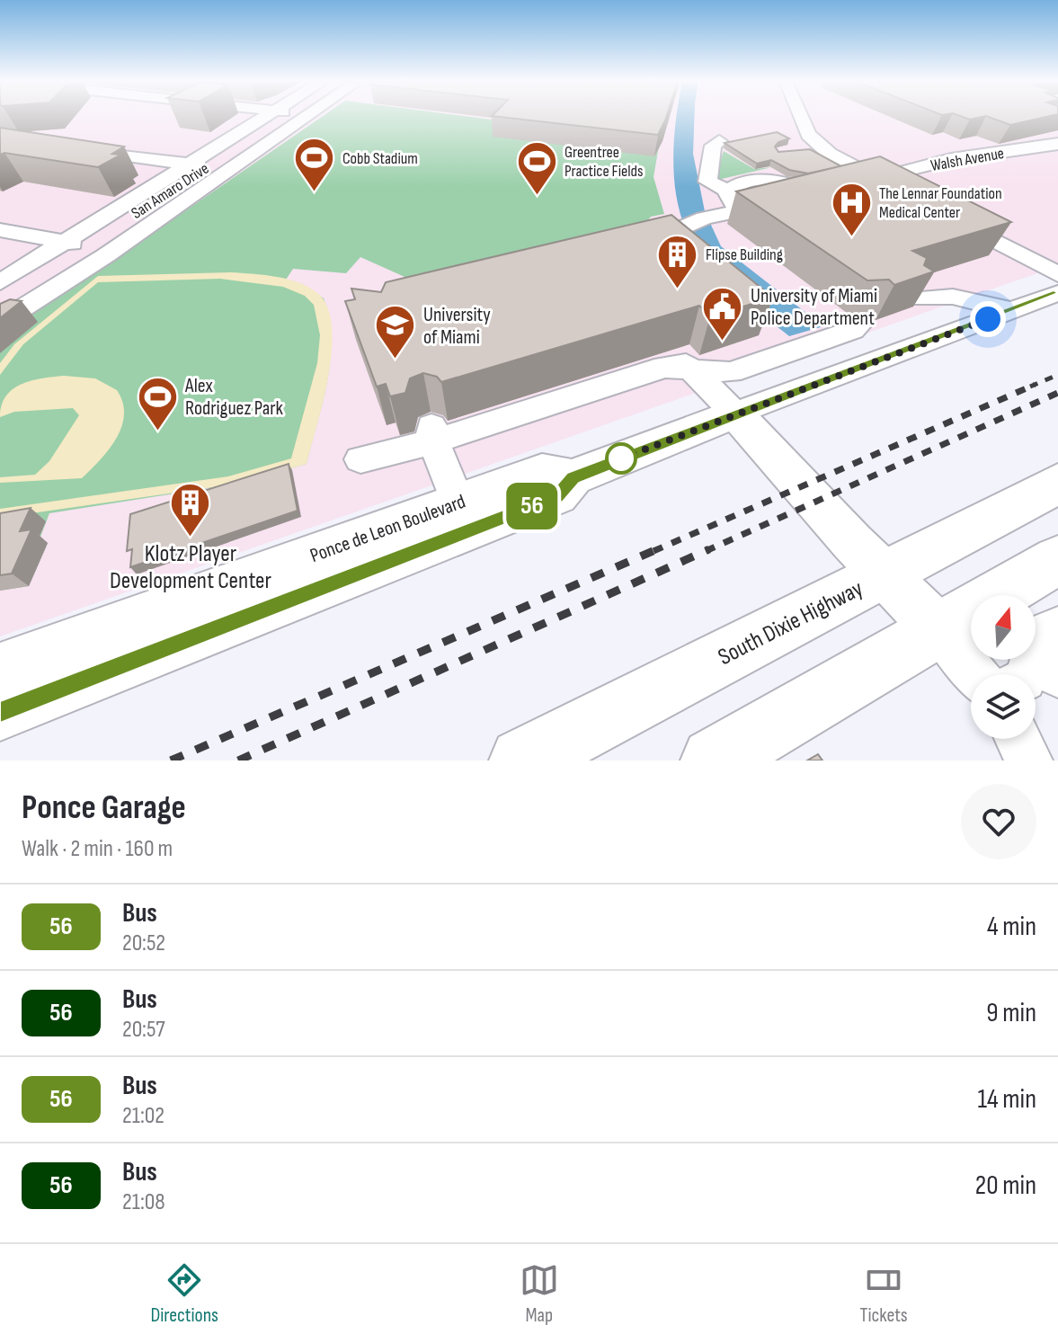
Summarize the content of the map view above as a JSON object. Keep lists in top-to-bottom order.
{
  "streets": {
    "highway": ["South Dixie Highway"],
    "main road": ["Ponce de Leon Boulevard"],
    "street": ["Walsh Avenue", "San Amaro Drive"]
  },
  "places": {
    "sports": ["Cobb Stadium", "Greentree Practice Fields", "Alex Rodriguez Park"],
    "hospital": ["The Lennar Foundation Medical Center"],
    "building": ["Flipse Building", "Klotz Player Development Center"],
    "public building": ["University of Miami Police Department"],
    "school or university": ["University of Miami"]
  },
  "lines": ["bus line 56"],
  "north": "top",
  "page": {
    "on_map": "56",
    "heading": ["Ponce Garage", "Walk · 2 min · 160 m"],
    "list": [
      {
        "mark": "56",
        "name": "Bus",
        "note": "20:52",
        "value": "4 min"
      },
      {
        "mark": "56",
        "name": "Bus",
        "note": "20:57",
        "value": "9 min"
      },
      {
        "mark": "56",
        "name": "Bus",
        "note": "21:02",
        "value": "14 min"
      },
      {
        "mark": "56",
        "name": "Bus",
        "note": "21:08",
        "value": "20 min"
      }
    ],
    "tabs": ["Directions", "Map", "Tickets"]
  }
}
